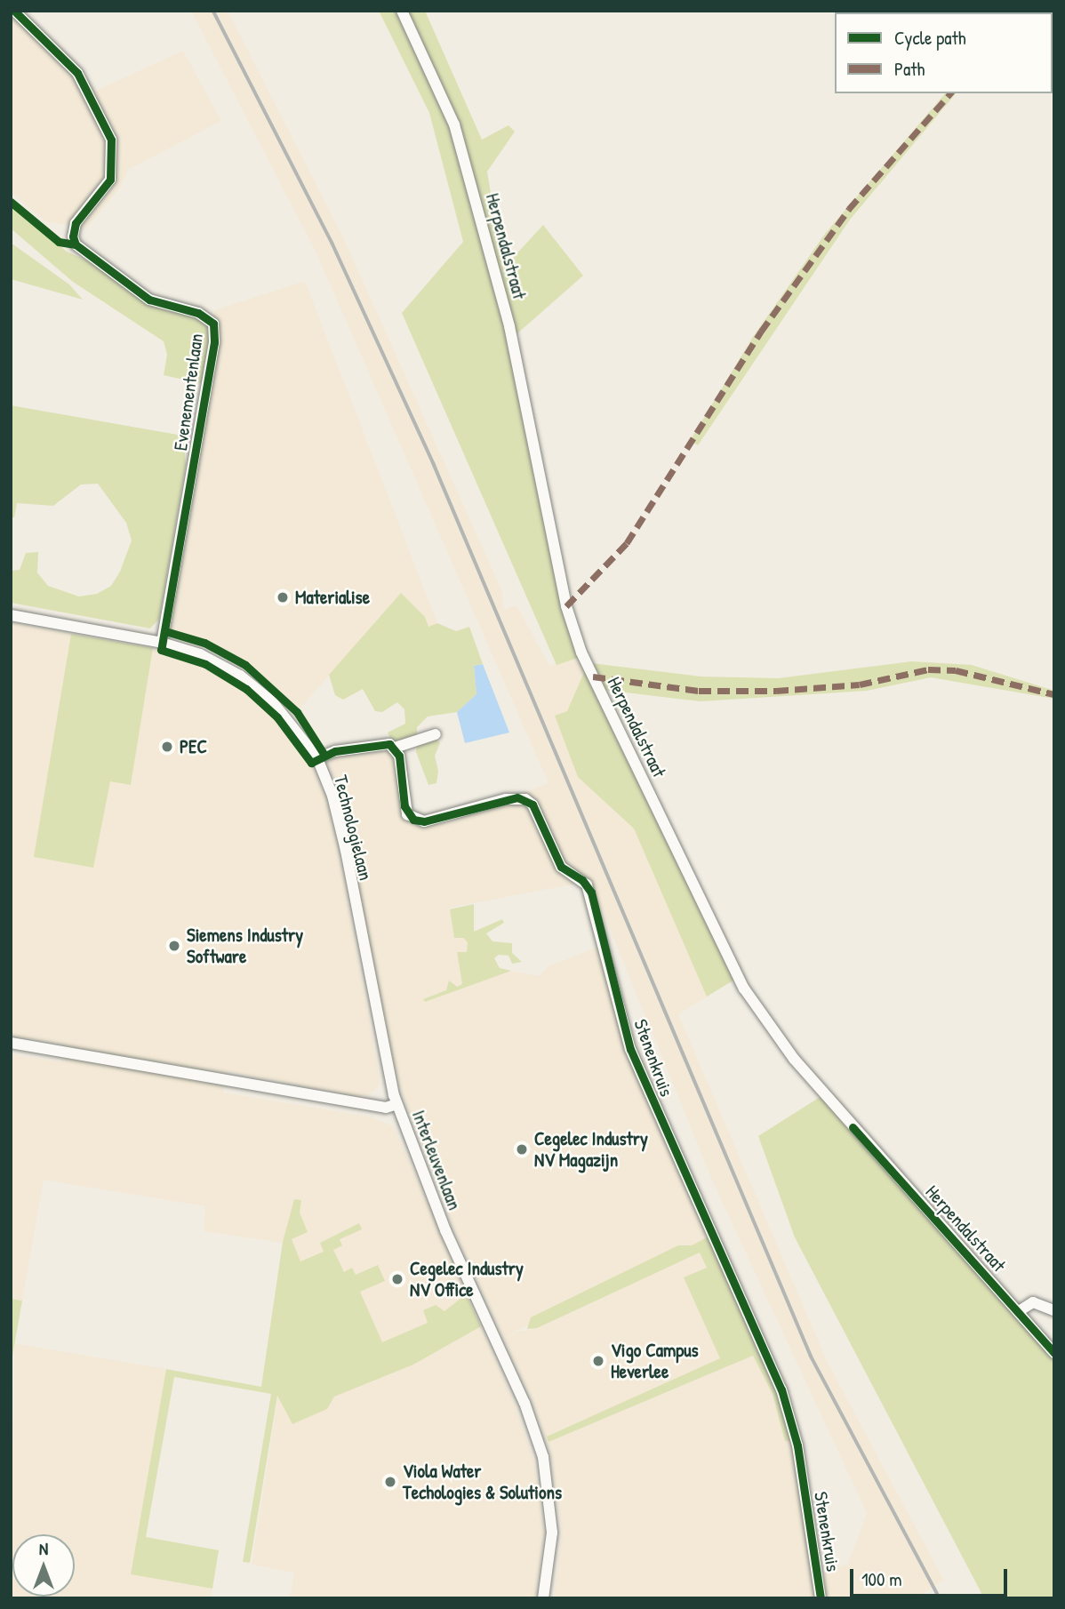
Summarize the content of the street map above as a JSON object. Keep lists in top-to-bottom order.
{
  "streets": {
    "street": [
      "Herpendalstraat",
      "Evenementenlaan",
      "Technologielaan",
      "Stenenkruis",
      "Interleuvenlaan"
    ]
  },
  "crossings": [
    ["Evenementenlaan", "Technologielaan"],
    ["Technologielaan", "Interleuvenlaan"]
  ],
  "places": [
    "Materialise",
    "PEC",
    "Siemens Industry Software",
    "Cegelec Industry NV Magazijn",
    "Cegelec Industry NV Office",
    "Vigo Campus Heverlee",
    "Viola Water Techologies & Solutions"
  ],
  "legend": ["Cycle path", "Path"],
  "scale_bar": "100 m",
  "north": "top"
}
